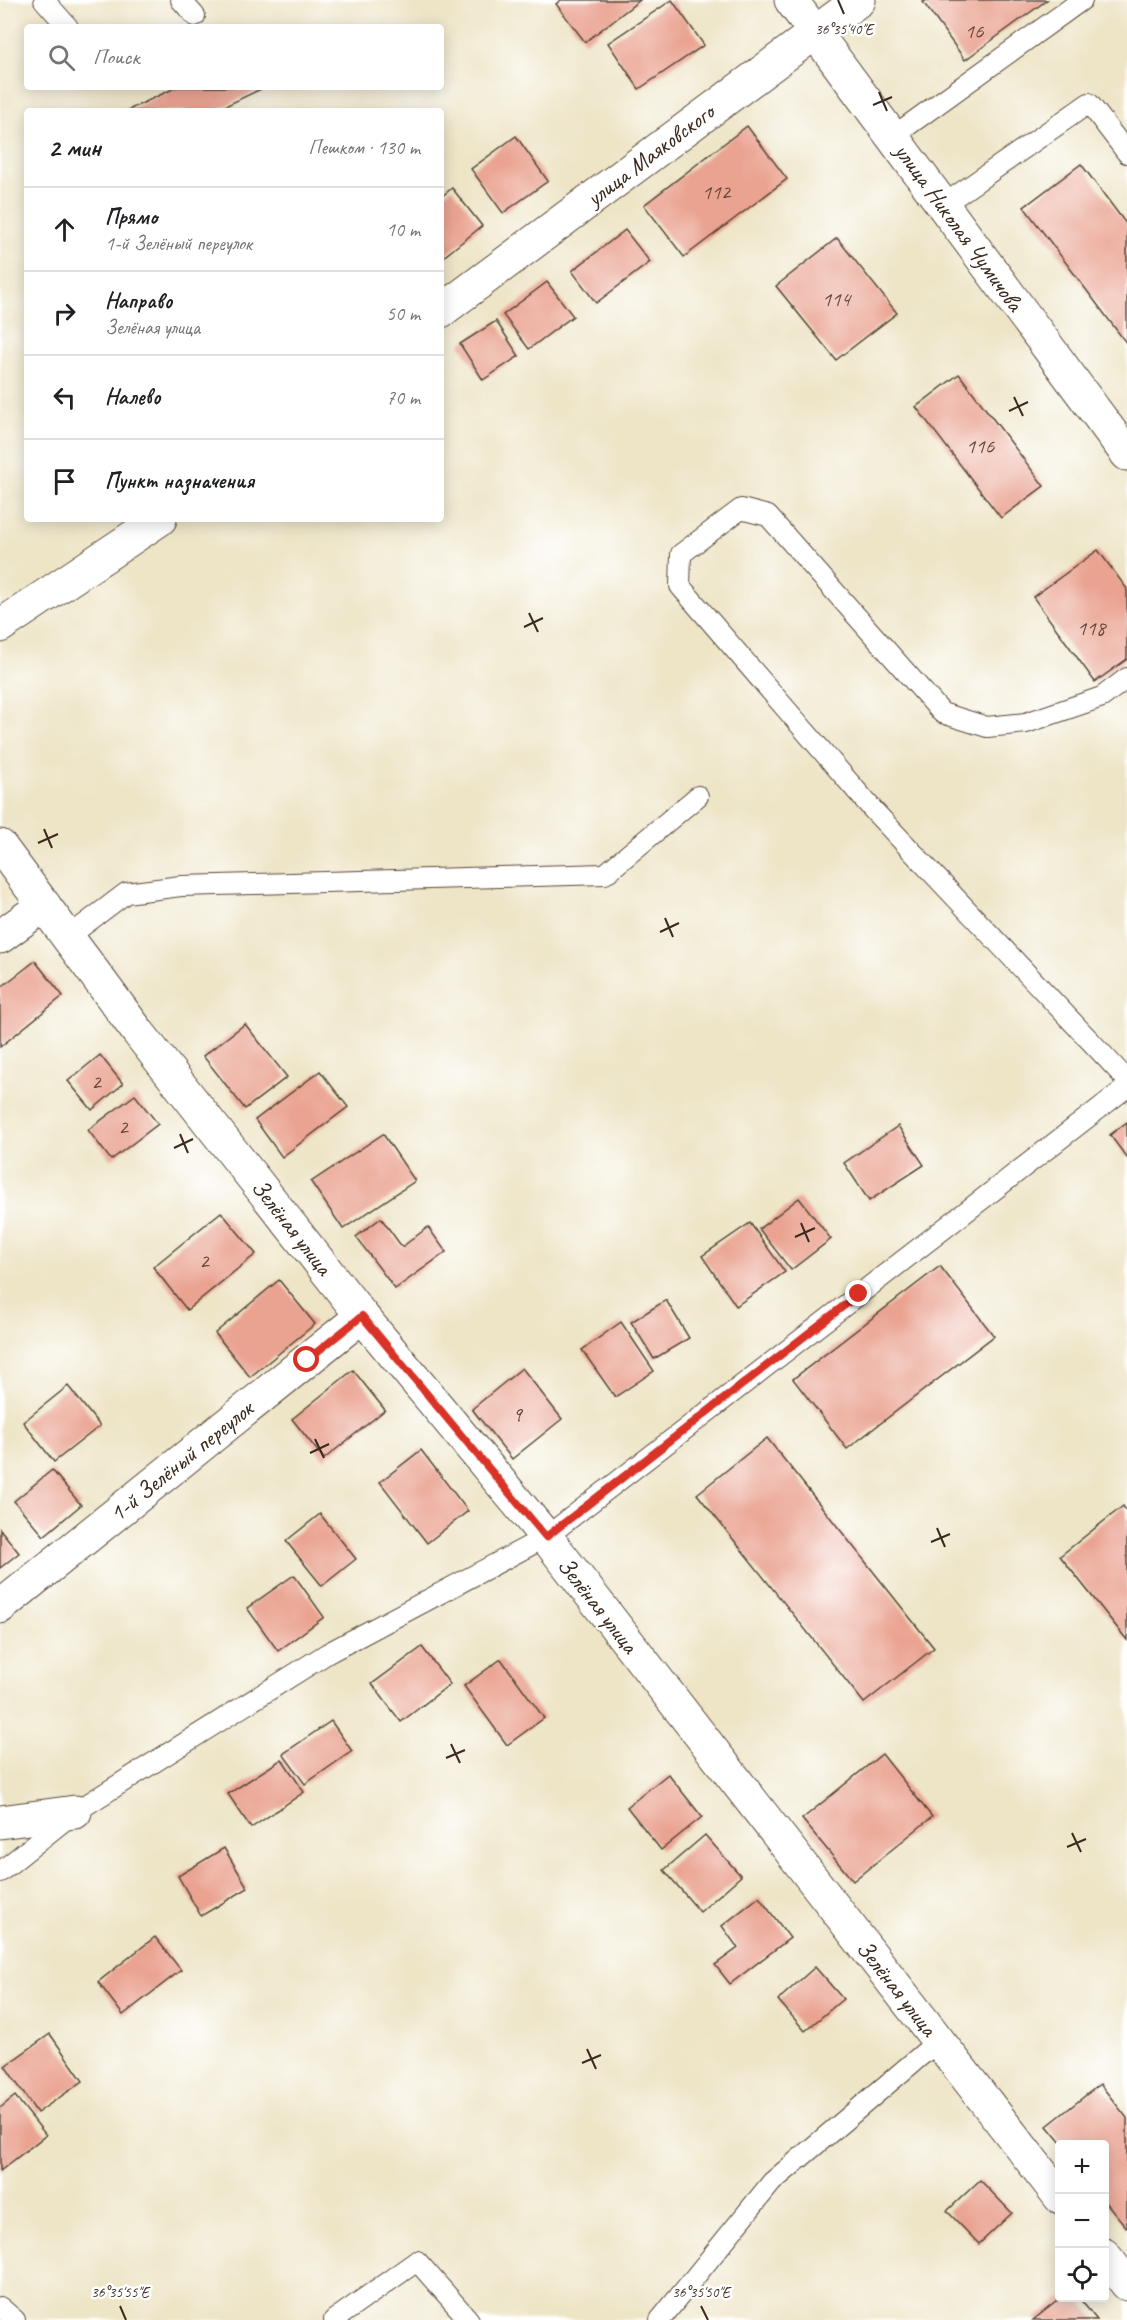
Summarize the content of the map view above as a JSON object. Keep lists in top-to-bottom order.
{
  "streets": {
    "street": [
      "улица Маяковского",
      "улица Николая Чумичова",
      "Зелёная улица",
      "1-й Зелёный переулок"
    ]
  },
  "crossings": [
    ["улица Маяковского", "улица Николая Чумичова"],
    ["Зелёная улица", "1-й Зелёный переулок"]
  ],
  "house_numbers": [
    "16",
    "112",
    "114",
    "116",
    "118",
    "2",
    "2",
    "2",
    "9"
  ],
  "page": {
    "search": "Поиск",
    "heading": ["2 мин", "Пешком · 130 m"],
    "list": [
      ["Прямо", "1-й Зелёный переулок", "10 m"],
      ["Направо", "Зелёная улица", "50 m"],
      ["Налево", "70 m"],
      "Пункт назначения"
    ],
    "map_buttons": ["+", "−"]
  },
  "coordinates": ["36°35'40\"E", "36°35'55\"E", "36°35'50\"E"]
}
